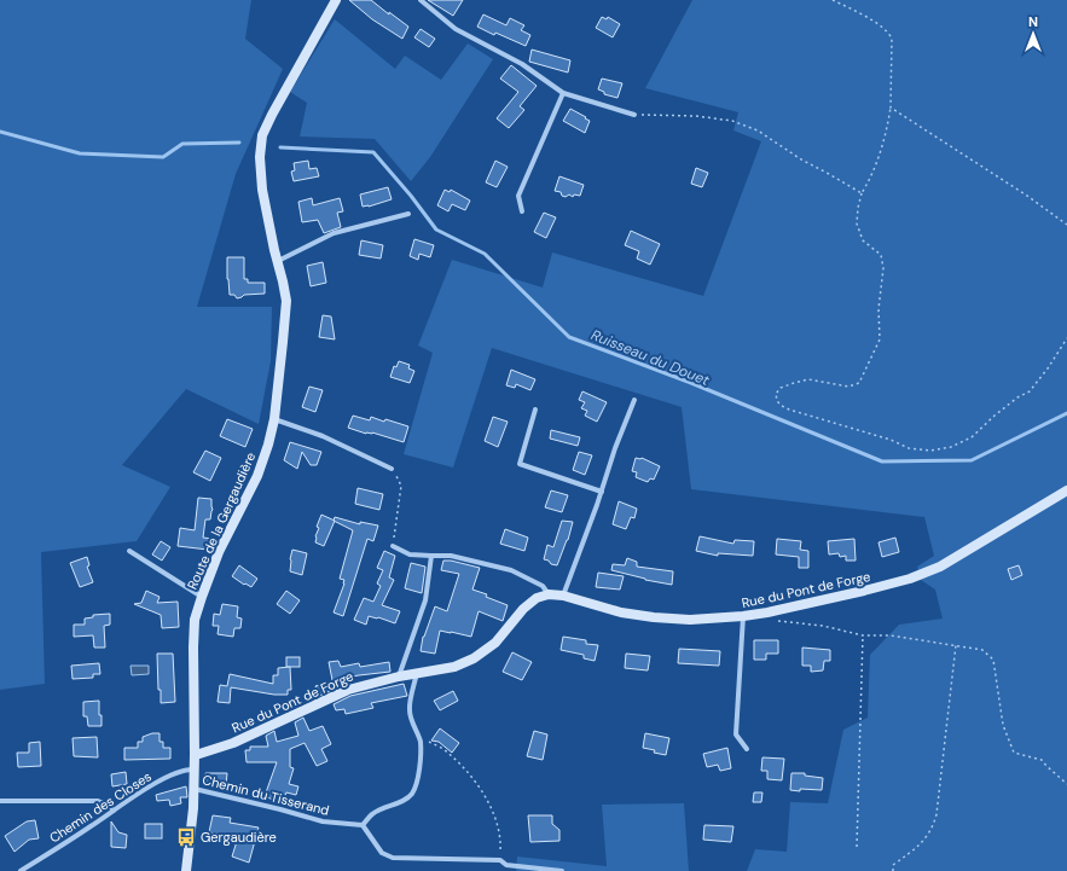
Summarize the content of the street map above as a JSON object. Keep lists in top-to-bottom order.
{
  "streets": {
    "street": [
      "Route de la Gergaudière",
      "Rue du Pont de Forge",
      "Chemin du Tisserand",
      "Chemin des Closes"
    ]
  },
  "crossings": [
    ["Route de la Gergaudière", "Rue du Pont de Forge"],
    ["Route de la Gergaudière", "Chemin du Tisserand"],
    ["Route de la Gergaudière", "Chemin des Closes"]
  ],
  "water": ["Ruisseau du Douet"],
  "places": {
    "bus stop": ["Gergaudière"]
  },
  "north": "top"
}
